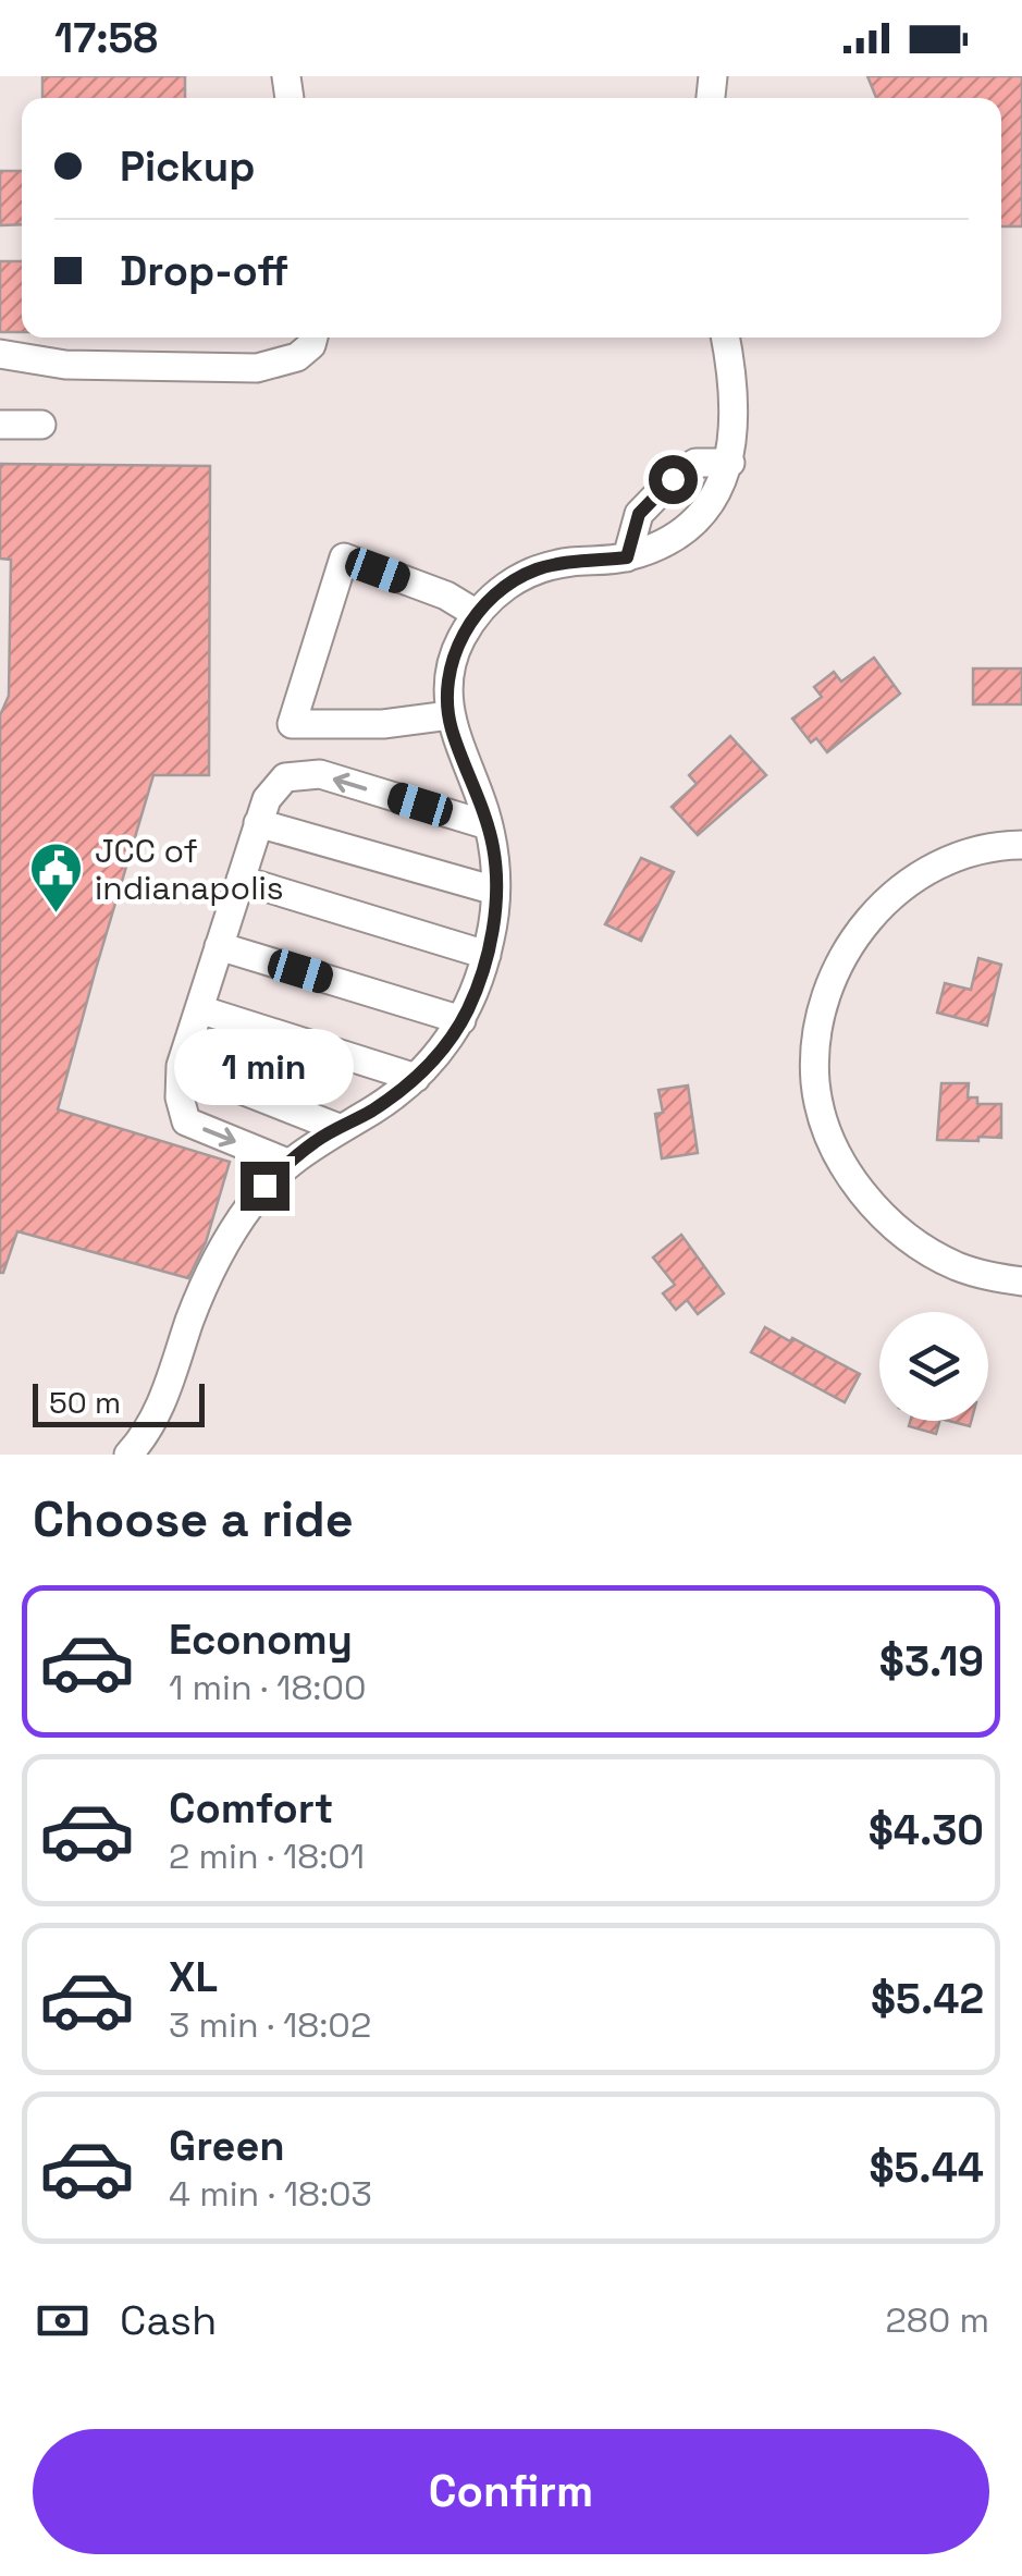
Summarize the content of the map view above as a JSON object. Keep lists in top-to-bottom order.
{
  "places": {
    "public building": ["JCC of indianapolis"]
  },
  "scale_bar": "50 m",
  "page": {
    "status": "17:58",
    "banner": ["Pickup", "Drop-off"],
    "bubble": "1 min",
    "scale": "50 m",
    "heading": "Choose a ride",
    "list": [
      {
        "name": "Economy",
        "note": "1 min · 18:00",
        "value": "$3.19"
      },
      {
        "name": "Comfort",
        "note": "2 min · 18:01",
        "value": "$4.30"
      },
      {
        "name": "XL",
        "note": "3 min · 18:02",
        "value": "$5.42"
      },
      {
        "name": "Green",
        "note": "4 min · 18:03",
        "value": "$5.44"
      }
    ],
    "pay": ["Cash", "280 m"],
    "buttons": "Confirm"
  }
}
